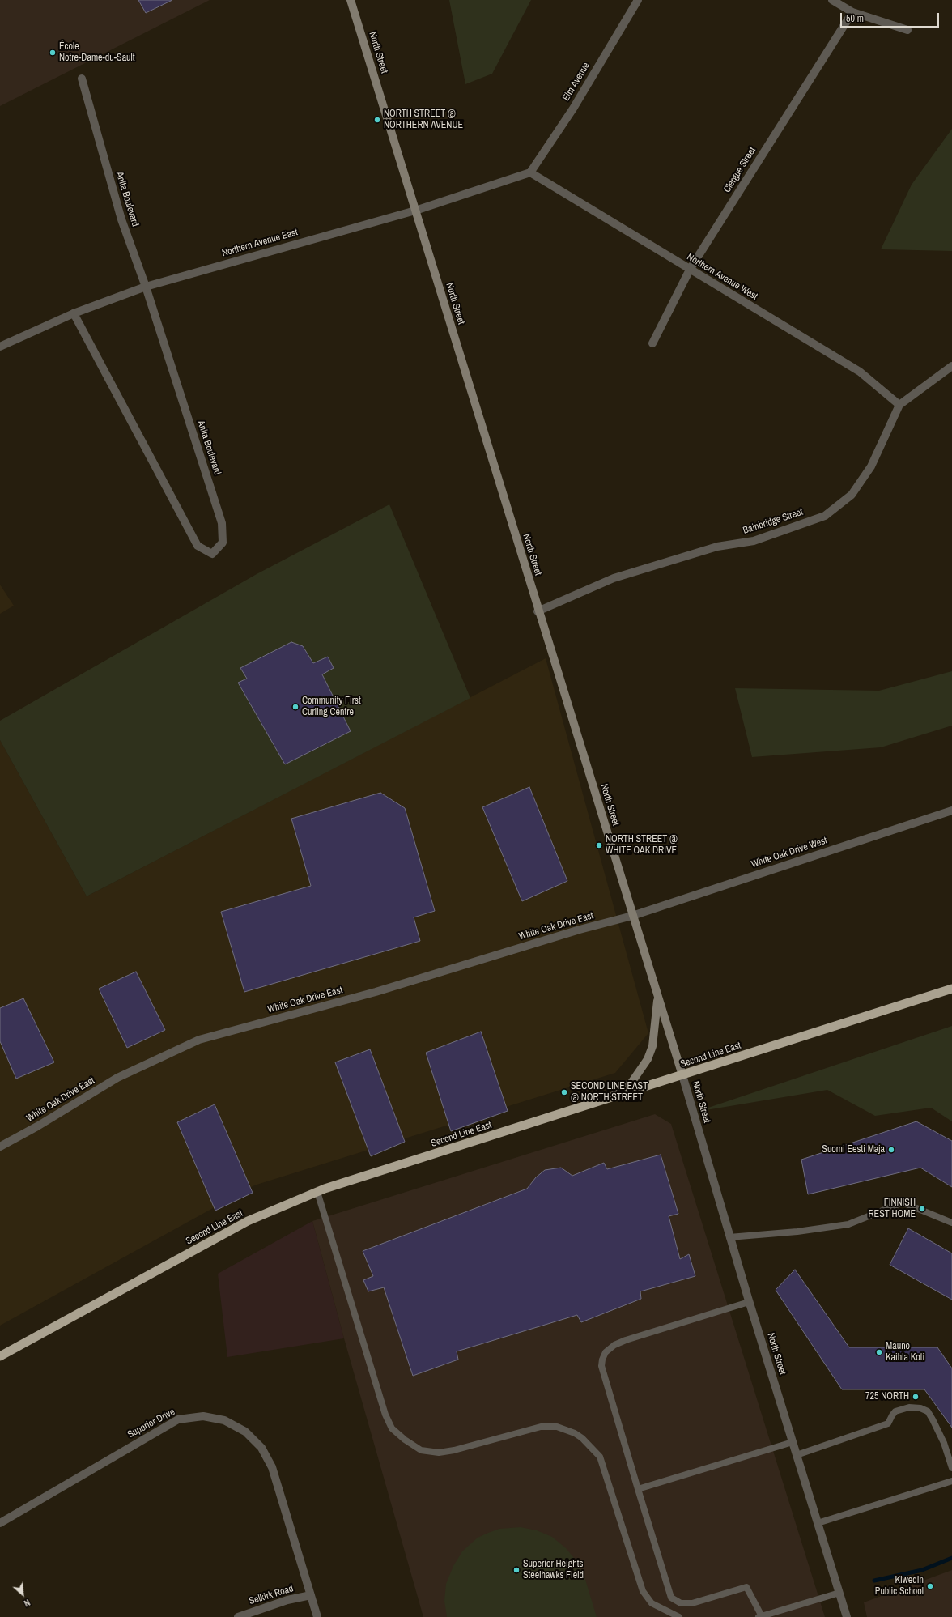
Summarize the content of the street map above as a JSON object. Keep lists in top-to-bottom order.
{
  "streets": {
    "highway": ["Second Line East"],
    "main road": ["North Street"],
    "street": [
      "Elm Avenue",
      "Clergue Street",
      "Anita Boulevard",
      "Northern Avenue East",
      "Northern Avenue West",
      "Bainbridge Street",
      "White Oak Drive West",
      "White Oak Drive East",
      "Superior Drive",
      "Selkirk Road"
    ]
  },
  "crossings": [
    ["North Street", "Northern Avenue East"],
    ["North Street", "Bainbridge Street"],
    ["North Street", "White Oak Drive West"],
    ["North Street", "White Oak Drive East"],
    ["North Street", "Second Line East"],
    ["Elm Avenue", "Northern Avenue East"],
    ["Elm Avenue", "Northern Avenue West"],
    ["Clergue Street", "Northern Avenue West"],
    ["Anita Boulevard", "Northern Avenue East"],
    ["Northern Avenue East", "Northern Avenue West"],
    ["Northern Avenue West", "Bainbridge Street"],
    ["White Oak Drive West", "White Oak Drive East"],
    ["Superior Drive", "Selkirk Road"]
  ],
  "places": [
    "École Notre-Dame-du-Sault",
    "NORTH STREET @ NORTHERN AVENUE",
    "Community First Curling Centre",
    "NORTH STREET @ WHITE OAK DRIVE",
    "SECOND LINE EAST @ NORTH STREET",
    "Suomi Eesti Maja",
    "FINNISH REST HOME",
    "Mauno Kaihla Koti",
    "725 NORTH",
    "Superior Heights Steelhawks Field",
    "Kiwedin Public School"
  ],
  "scale_bar": "50 m",
  "north": "bottom right"
}
